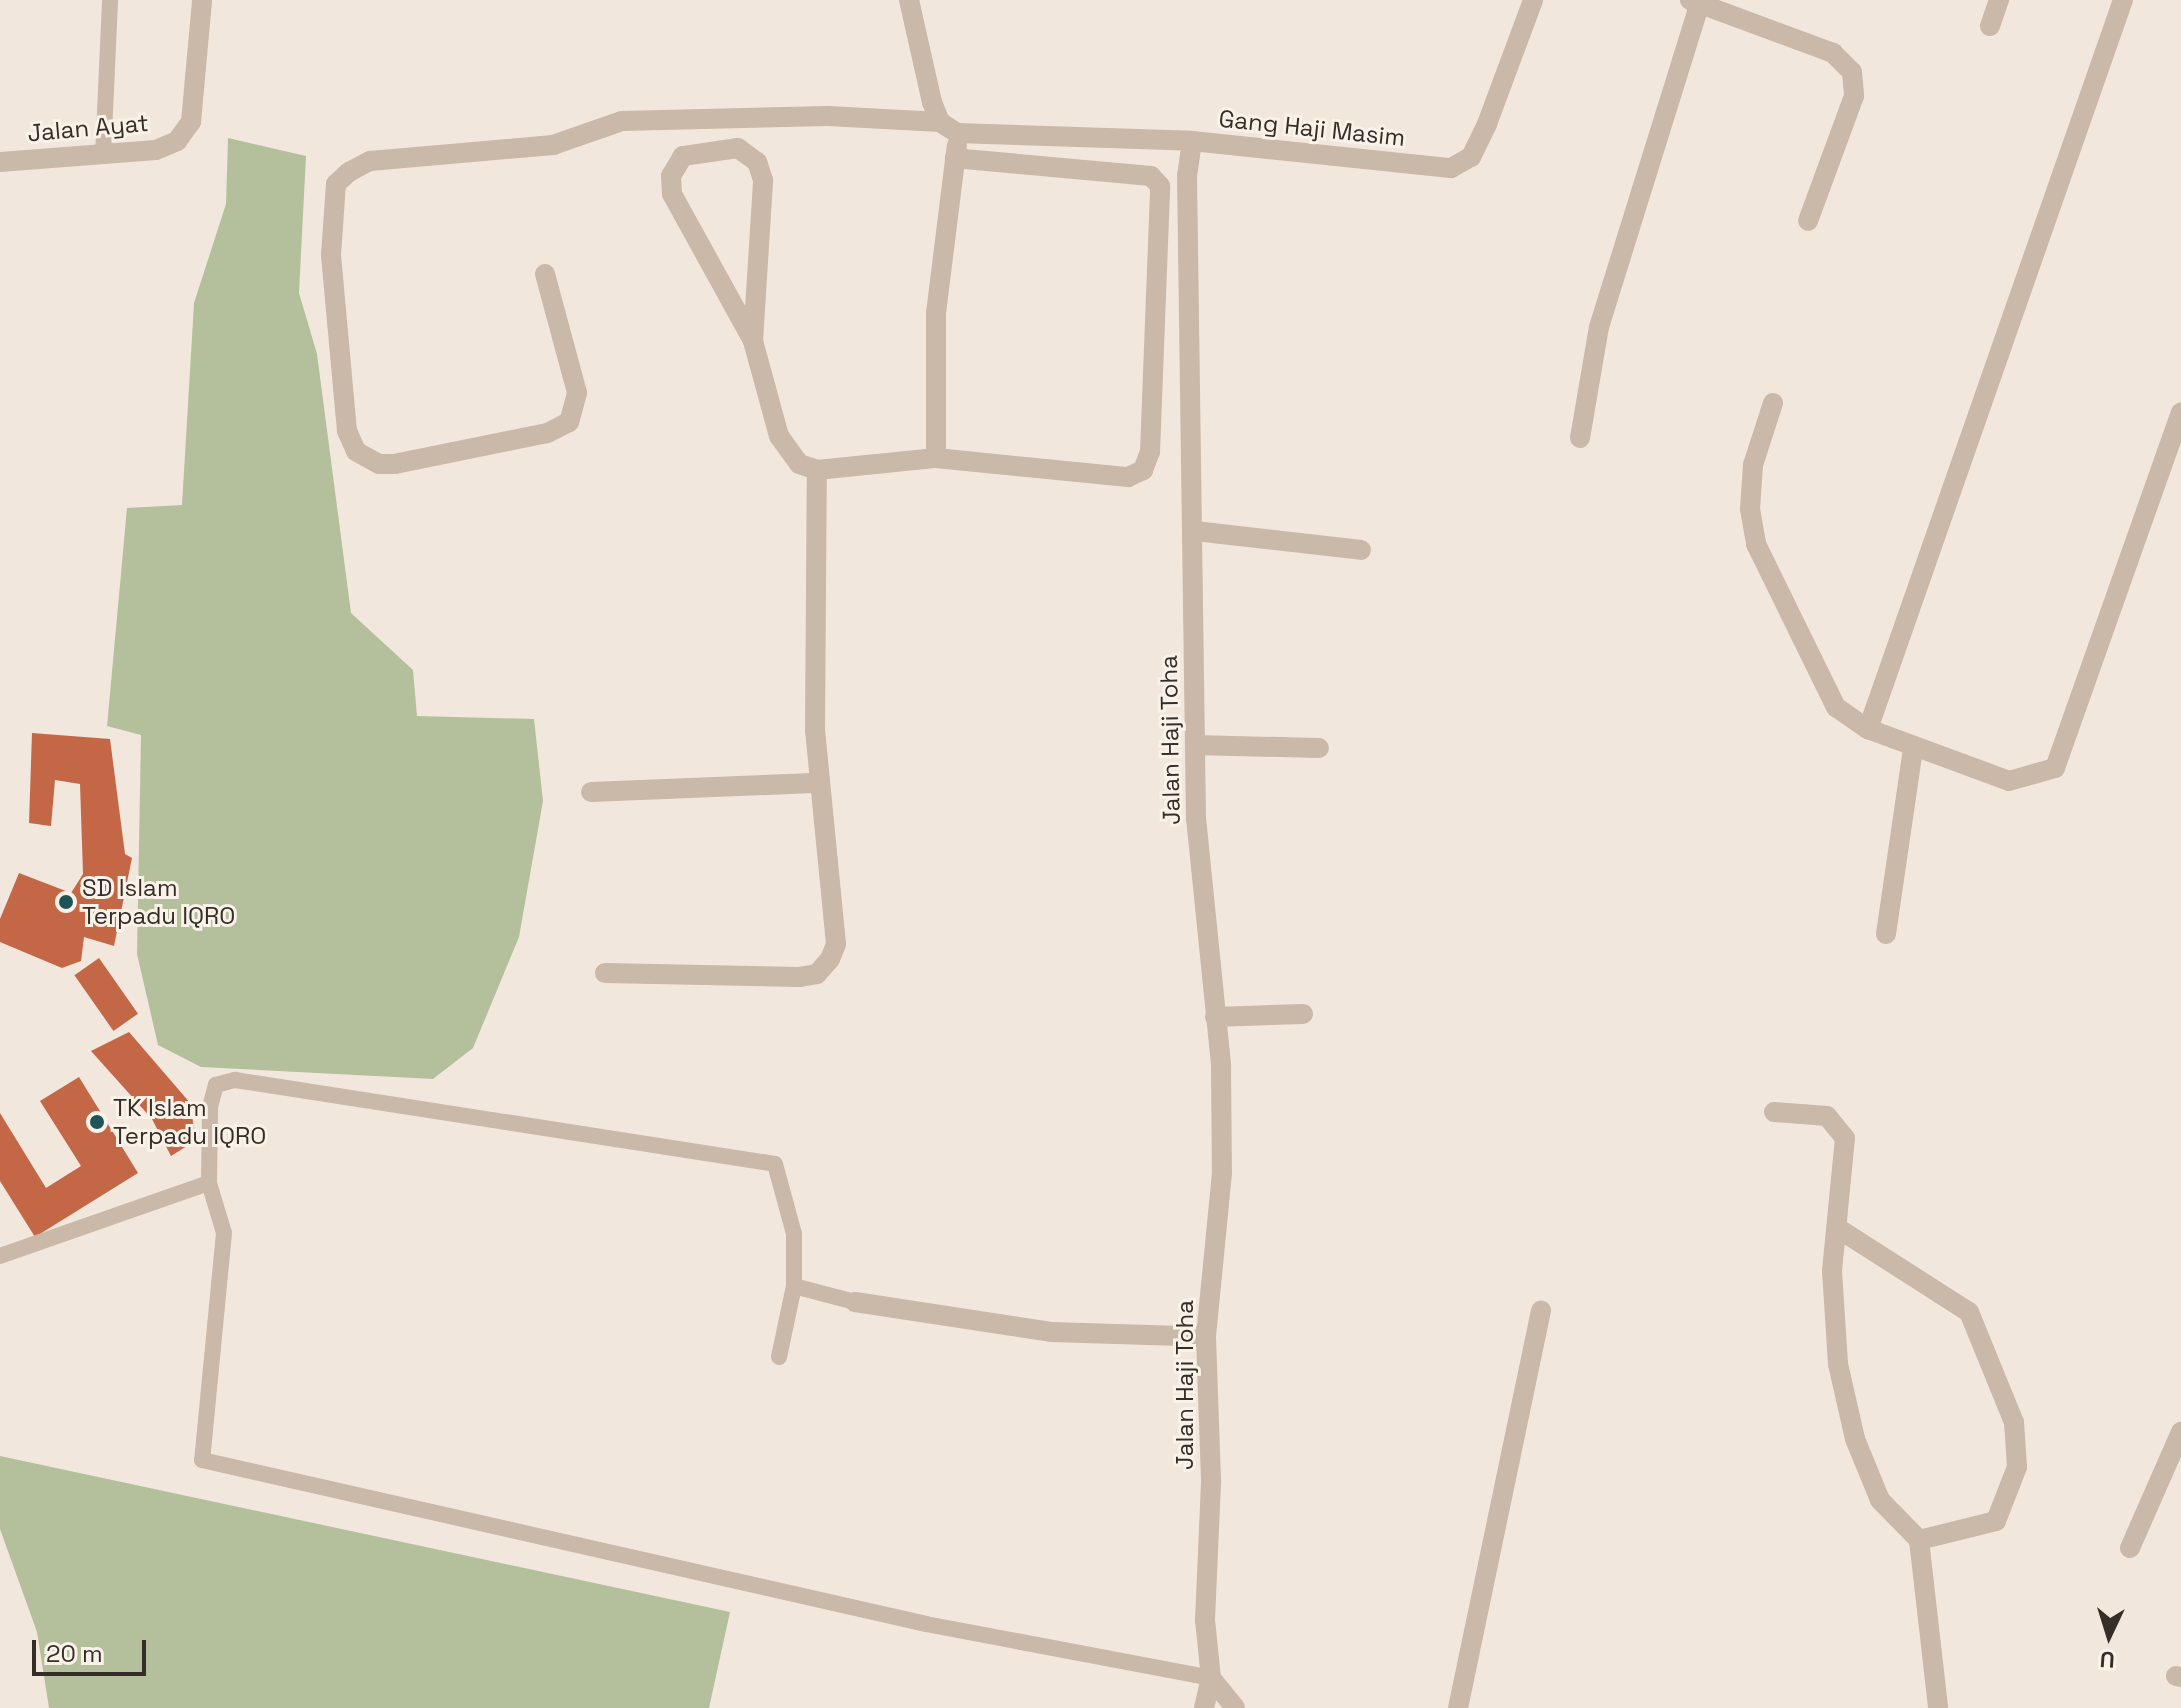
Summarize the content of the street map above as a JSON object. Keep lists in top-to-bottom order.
{
  "streets": {
    "street": ["Jalan Ayat", "Gang Haji Masim", "Jalan Haji Toha"]
  },
  "crossings": [
    ["Gang Haji Masim", "Jalan Haji Toha"]
  ],
  "places": ["SD Islam Terpadu IQRO", "TK Islam Terpadu IQRO"],
  "scale_bar": "20 m",
  "north": "bottom"
}
